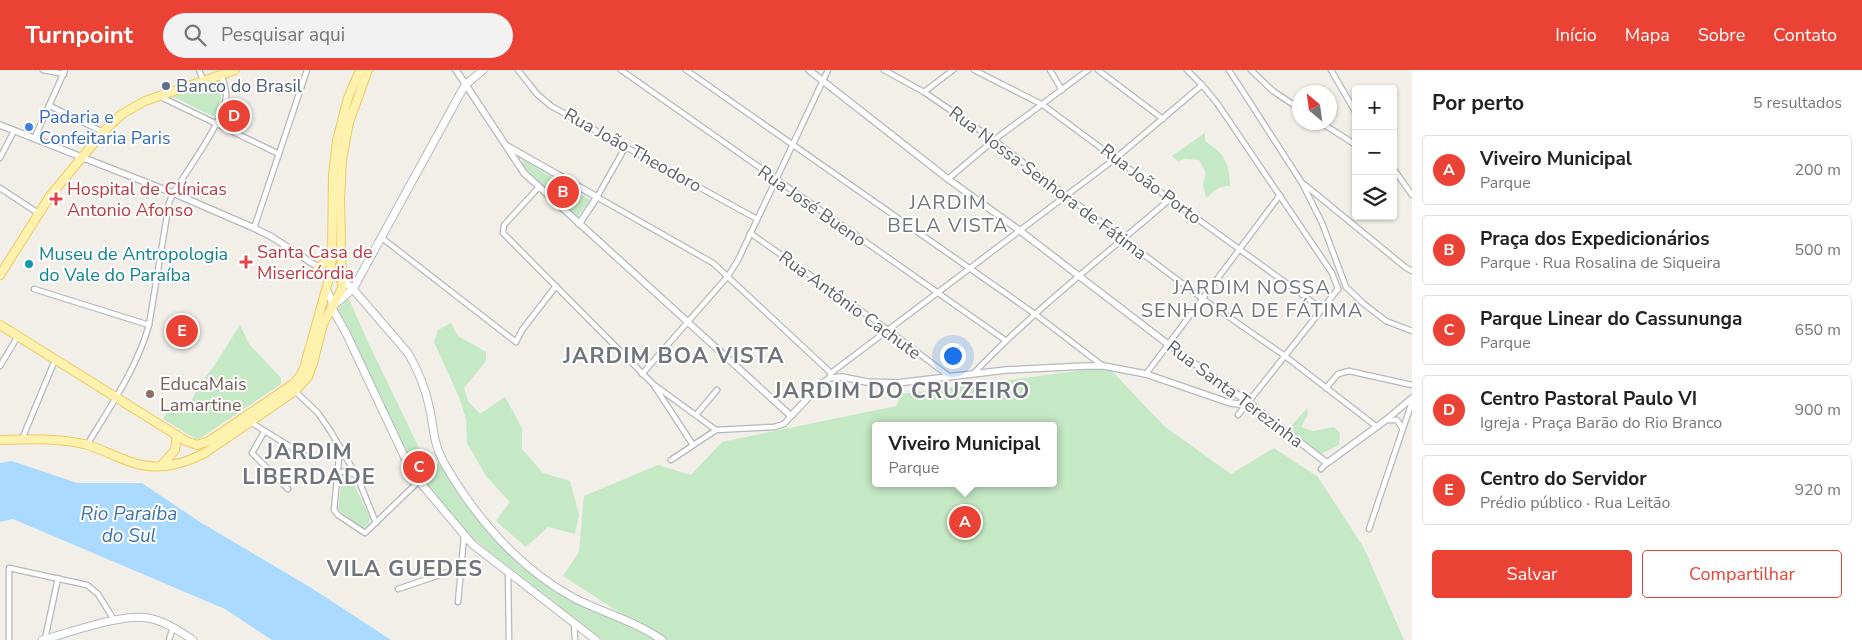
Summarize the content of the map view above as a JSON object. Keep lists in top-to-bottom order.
{
  "streets": {
    "street": [
      "Rua João Theodoro",
      "Rua Nossa Senhora de Fátima",
      "Rua João Porto",
      "Rua José Bueno",
      "Rua Antônio Cachute",
      "Rua Santa Terezinha"
    ]
  },
  "districts": [
    "JARDIM BELA VISTA",
    "JARDIM NOSSA SENHORA DE FÁTIMA",
    "JARDIM BOA VISTA",
    "JARDIM DO CRUZEIRO",
    "JARDIM LIBERDADE",
    "VILA GUEDES"
  ],
  "water": ["Rio Paraíba do Sul"],
  "places": {
    "other": [
      "Banco do Brasil",
      "Padaria e Confeitaria Paris",
      "Museu de Antropologia do Vale do Paraíba",
      "EducaMais Lamartine"
    ],
    "health": ["Hospital de Clínicas Antonio Afonso", "Santa Casa de Misericórdia"]
  },
  "north": "top left",
  "page": {
    "header": "Turnpoint",
    "search": "Pesquisar aqui",
    "nav": [
      "Início",
      "Mapa",
      "Sobre",
      "Contato"
    ],
    "heading": ["Por perto", "5 resultados"],
    "map_buttons": ["+", "−"],
    "pins": [
      "D",
      "B",
      "E",
      "C",
      "A"
    ],
    "list": [
      {
        "mark": "A",
        "name": "Viveiro Municipal",
        "note": "Parque",
        "value": "200 m"
      },
      {
        "mark": "B",
        "name": "Praça dos Expedicionários",
        "note": "Parque · Rua Rosalina de Siqueira",
        "value": "500 m"
      },
      {
        "mark": "C",
        "name": "Parque Linear do Cassununga",
        "note": "Parque",
        "value": "650 m"
      },
      {
        "mark": "D",
        "name": "Centro Pastoral Paulo VI",
        "note": "Igreja · Praça Barão do Rio Branco",
        "value": "900 m"
      },
      {
        "mark": "E",
        "name": "Centro do Servidor",
        "note": "Prédio público · Rua Leitão",
        "value": "920 m"
      }
    ],
    "popup": ["Viveiro Municipal", "Parque"],
    "buttons": ["Salvar", "Compartilhar"]
  }
}
